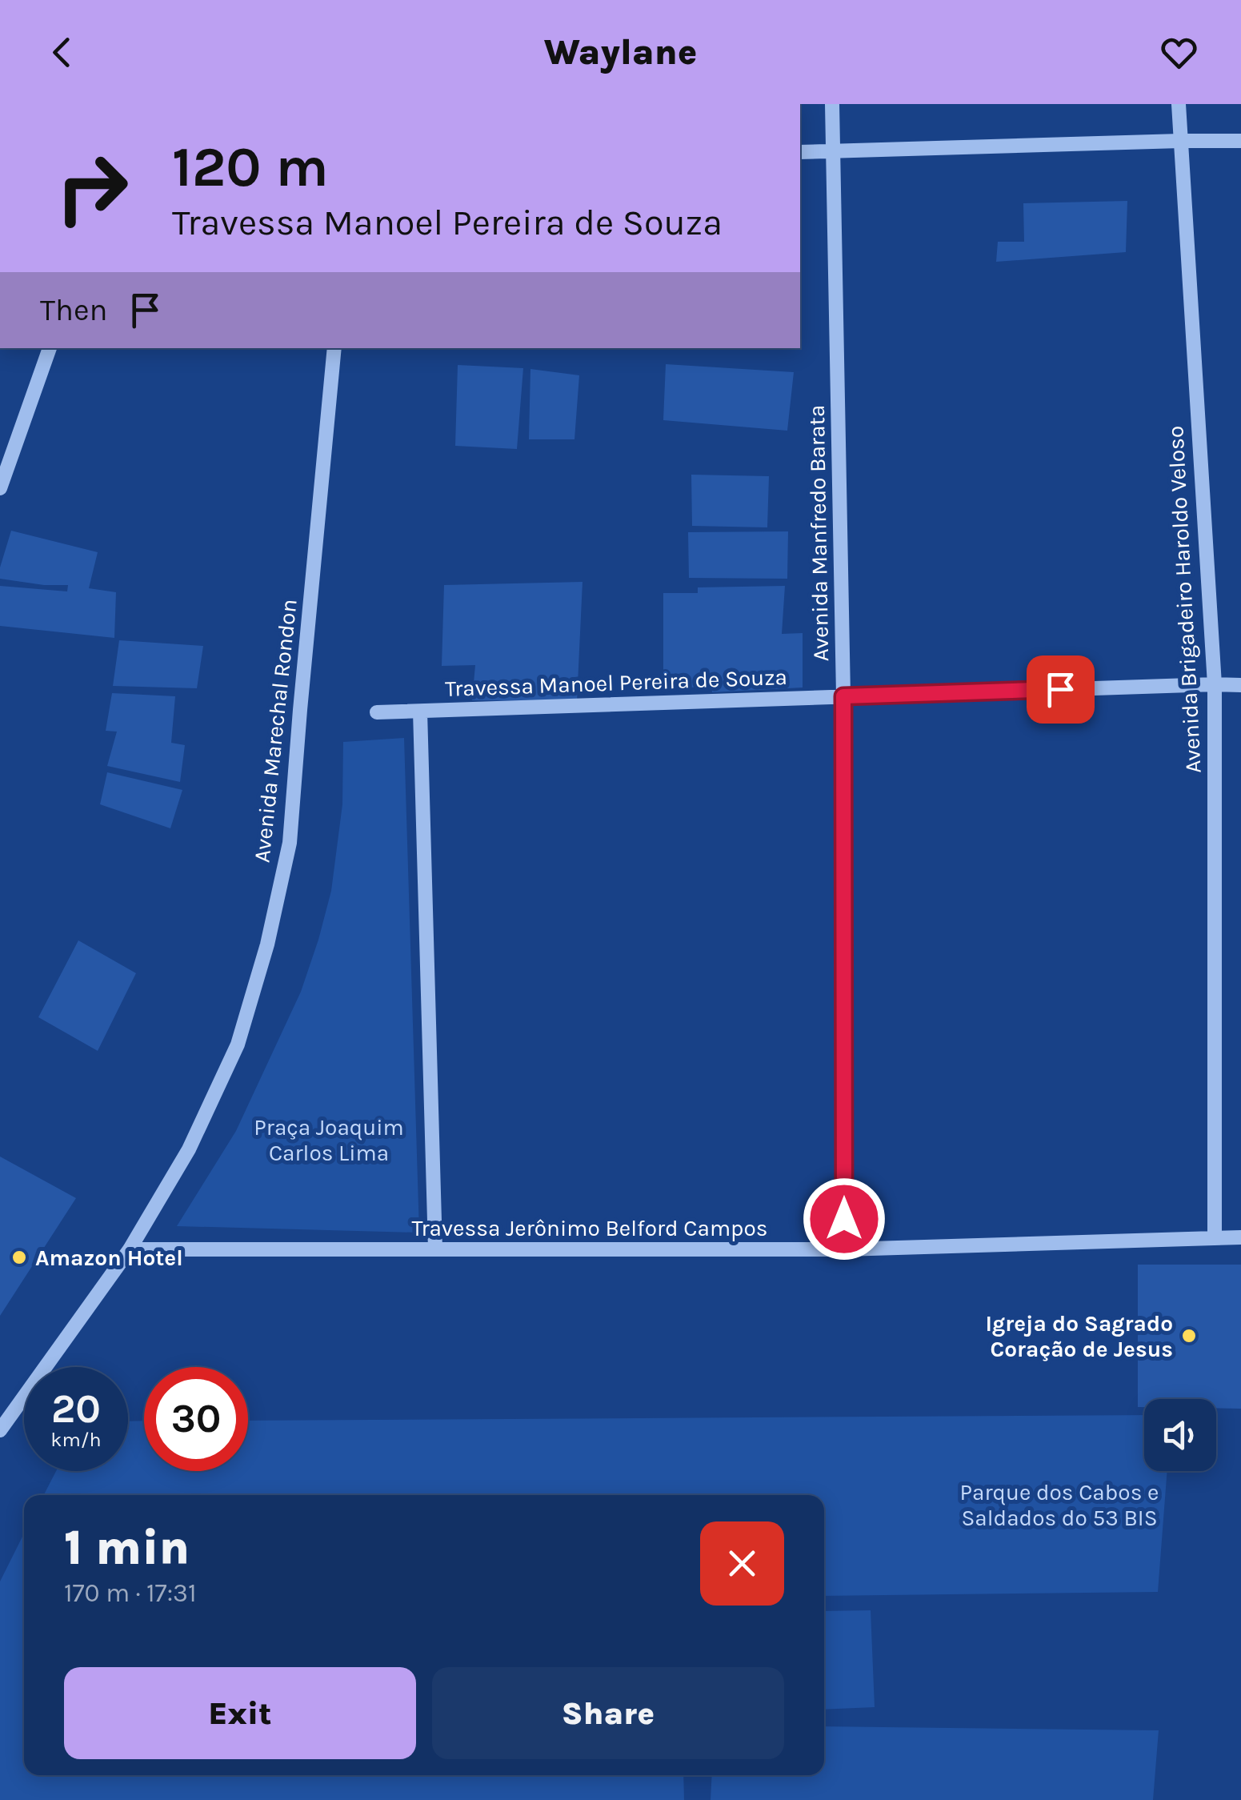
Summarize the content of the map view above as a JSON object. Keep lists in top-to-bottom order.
{
  "streets": {
    "street": [
      "Avenida Manfredo Barata",
      "Avenida Brigadeiro Haroldo Veloso",
      "Travessa Manoel Pereira de Souza",
      "Avenida Marechal Rondon",
      "Travessa Jerônimo Belford Campos"
    ]
  },
  "crossings": [
    ["Avenida Manfredo Barata", "Travessa Manoel Pereira de Souza"],
    ["Avenida Manfredo Barata", "Travessa Jerônimo Belford Campos"],
    ["Avenida Brigadeiro Haroldo Veloso", "Travessa Manoel Pereira de Souza"],
    ["Avenida Brigadeiro Haroldo Veloso", "Travessa Jerônimo Belford Campos"],
    ["Avenida Marechal Rondon", "Travessa Jerônimo Belford Campos"]
  ],
  "parks": ["Praça Joaquim Carlos Lima", "Parque dos Cabos e Saldados do 53 BIS"],
  "places": ["Amazon Hotel", "Igreja do Sagrado Coração de Jesus"],
  "page": {
    "header": "Waylane",
    "turn": ["120 m", "Travessa Manoel Pereira de Souza"],
    "then": "Then",
    "speed": "20 km/h",
    "limit": "30",
    "heading": ["1 min", "170 m · 17:31"],
    "buttons": ["Exit", "Share"]
  }
}
